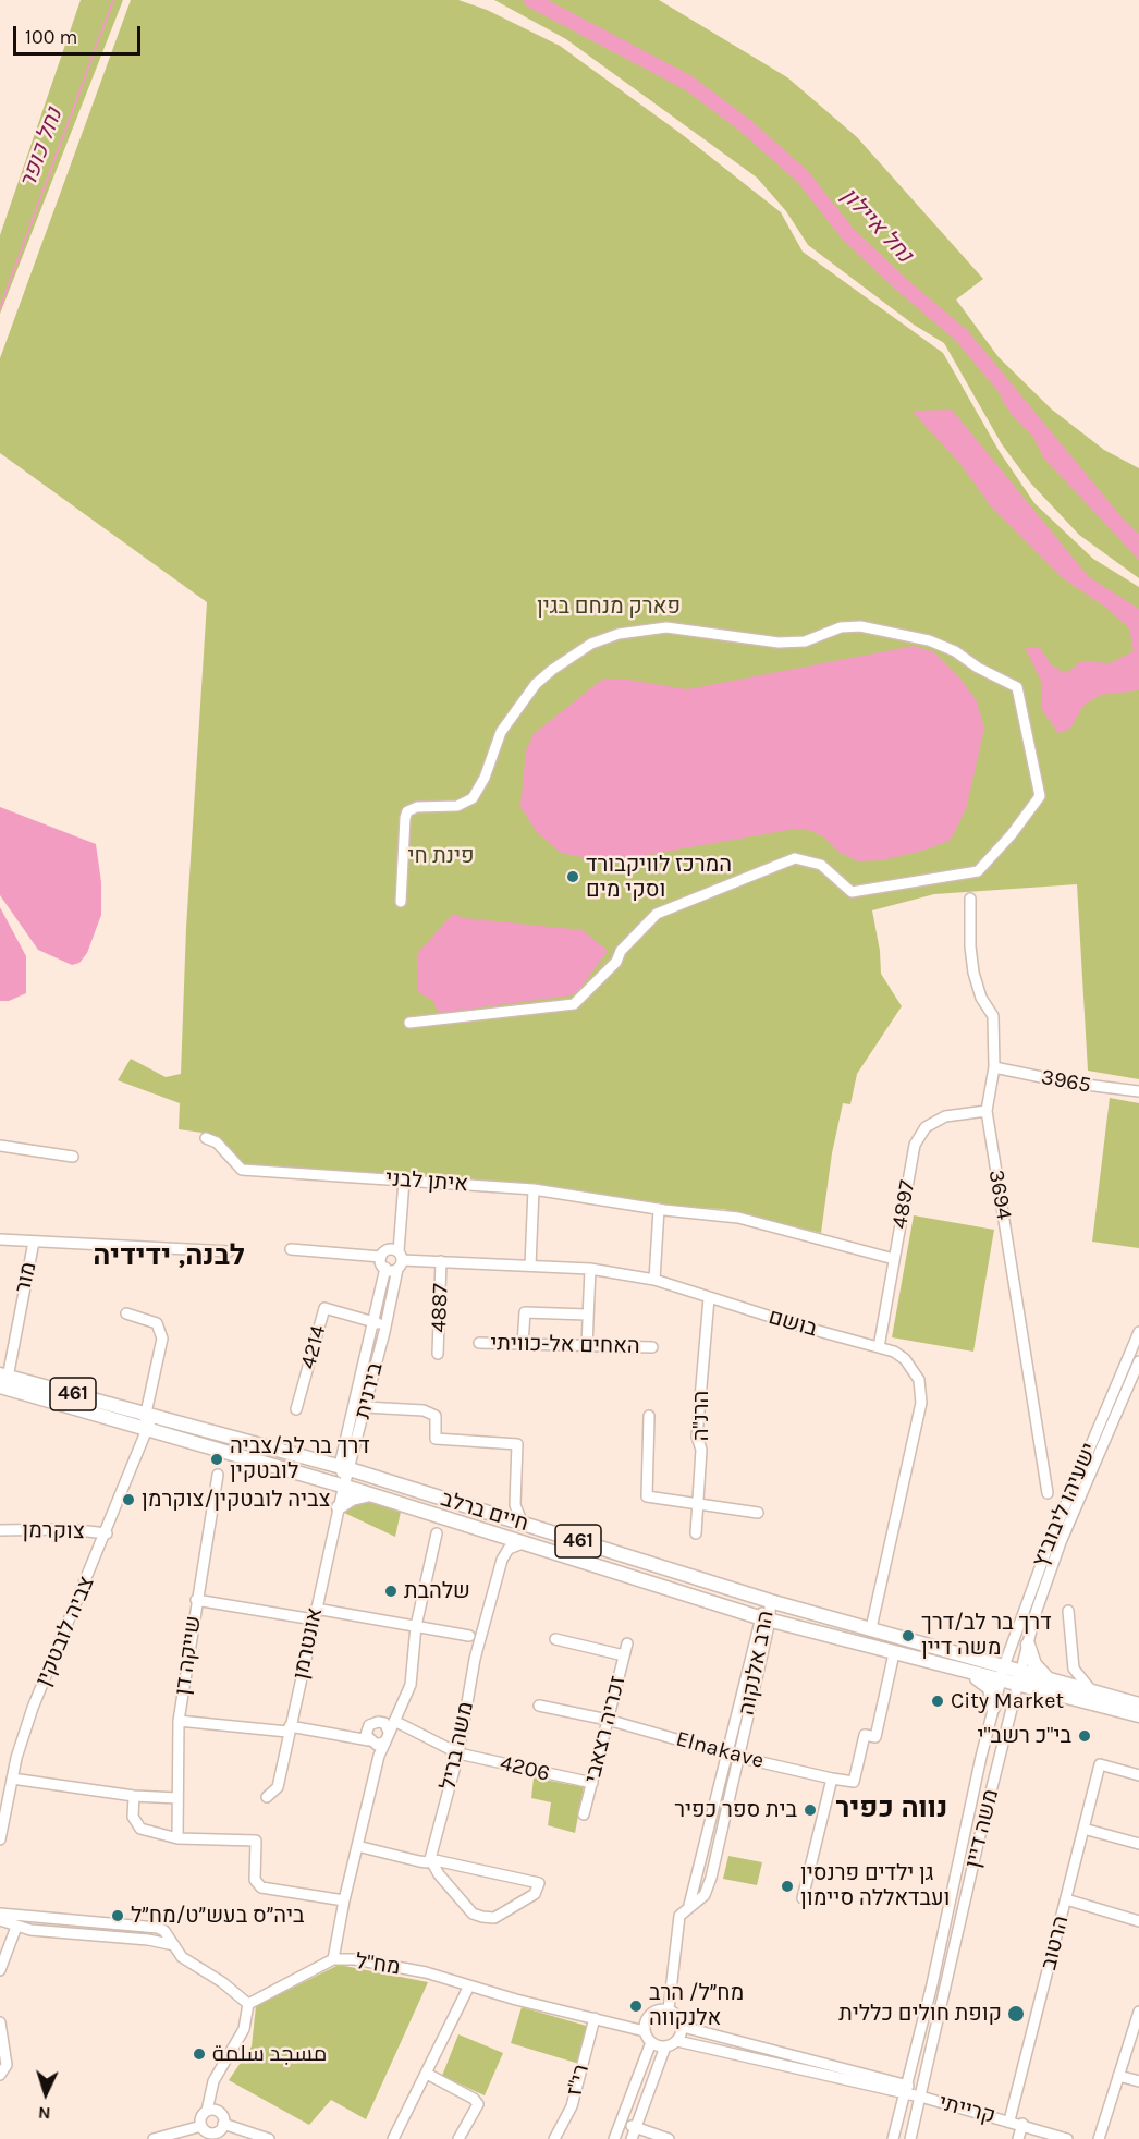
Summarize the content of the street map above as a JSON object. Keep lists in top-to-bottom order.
{
  "streets": {
    "main road": ["461", "חיים ברלב"],
    "street": [
      "3965",
      "איתן לבני",
      "3694",
      "4897",
      "מור",
      "4887",
      "בושם",
      "האחים אל-כוויתי",
      "4214",
      "בירנית",
      "הרנ\"ה",
      "ישעיהו ליבוביץ",
      "צוקרמן",
      "צביה לובטקין",
      "אונטרמן",
      "שייקה דן",
      "הרב אלנקוה",
      "זכריה רצאבי",
      "משה בריל",
      "Elnakave",
      "4206",
      "משה דיין",
      "הרטוב",
      "מח\"ל",
      "רי\"ז",
      "קרייתי"
    ]
  },
  "crossings": [
    ["3965", "3694"],
    ["איתן לבני", "4897"],
    ["איתן לבני", "בירנית"],
    ["3694", "4897"],
    ["4897", "בושם"],
    ["מור", "חיים ברלב"],
    ["4887", "בושם"],
    ["בושם", "בירנית"],
    ["בושם", "הרנ\"ה"],
    ["בושם", "חיים ברלב"],
    ["4214", "בירנית"],
    ["בירנית", "חיים ברלב"],
    ["בירנית", "אונטרמן"],
    ["461", "ישעיהו ליבוביץ"],
    ["461", "חיים ברלב"],
    ["461", "משה דיין"],
    ["ישעיהו ליבוביץ", "חיים ברלב"],
    ["ישעיהו ליבוביץ", "משה דיין"],
    ["חיים ברלב", "צביה לובטקין"],
    ["חיים ברלב", "אונטרמן"],
    ["חיים ברלב", "הרב אלנקוה"],
    ["חיים ברלב", "משה דיין"],
    ["צוקרמן", "צביה לובטקין"],
    ["הרב אלנקוה", "Elnakave"],
    ["הרב אלנקוה", "מח\"ל"],
    ["זכריה רצאבי", "Elnakave"],
    ["זכריה רצאבי", "4206"],
    ["משה בריל", "4206"],
    ["משה דיין", "קרייתי"],
    ["הרטוב", "קרייתי"],
    ["מח\"ל", "רי\"ז"]
  ],
  "districts": ["לבנה, ידידיה", "נווה כפיר"],
  "water": ["נחל כופר", "נחל איילון"],
  "parks": ["פארק מנחם בגין", "פינת חי"],
  "places": [
    "המרכז לוויקבורד וסקי מים",
    "דרך בר לב/צביה לובטקין",
    "צביה לובטקין/צוקרמן",
    "שלהבת",
    "דרך בר לב/דרך משה דיין",
    "City Market",
    "בי\"כ רשב\"י",
    "בית ספר כפיר",
    "גן ילדים פרנסין ועבדאללה סיימון",
    "ביה״ס בעש״ט/מח״ל",
    "מח״ל/ הרב אלנקווה",
    "קופת חולים כללית",
    "مسجد سلمة"
  ],
  "scale_bar": "100 m",
  "north": "bottom"
}
